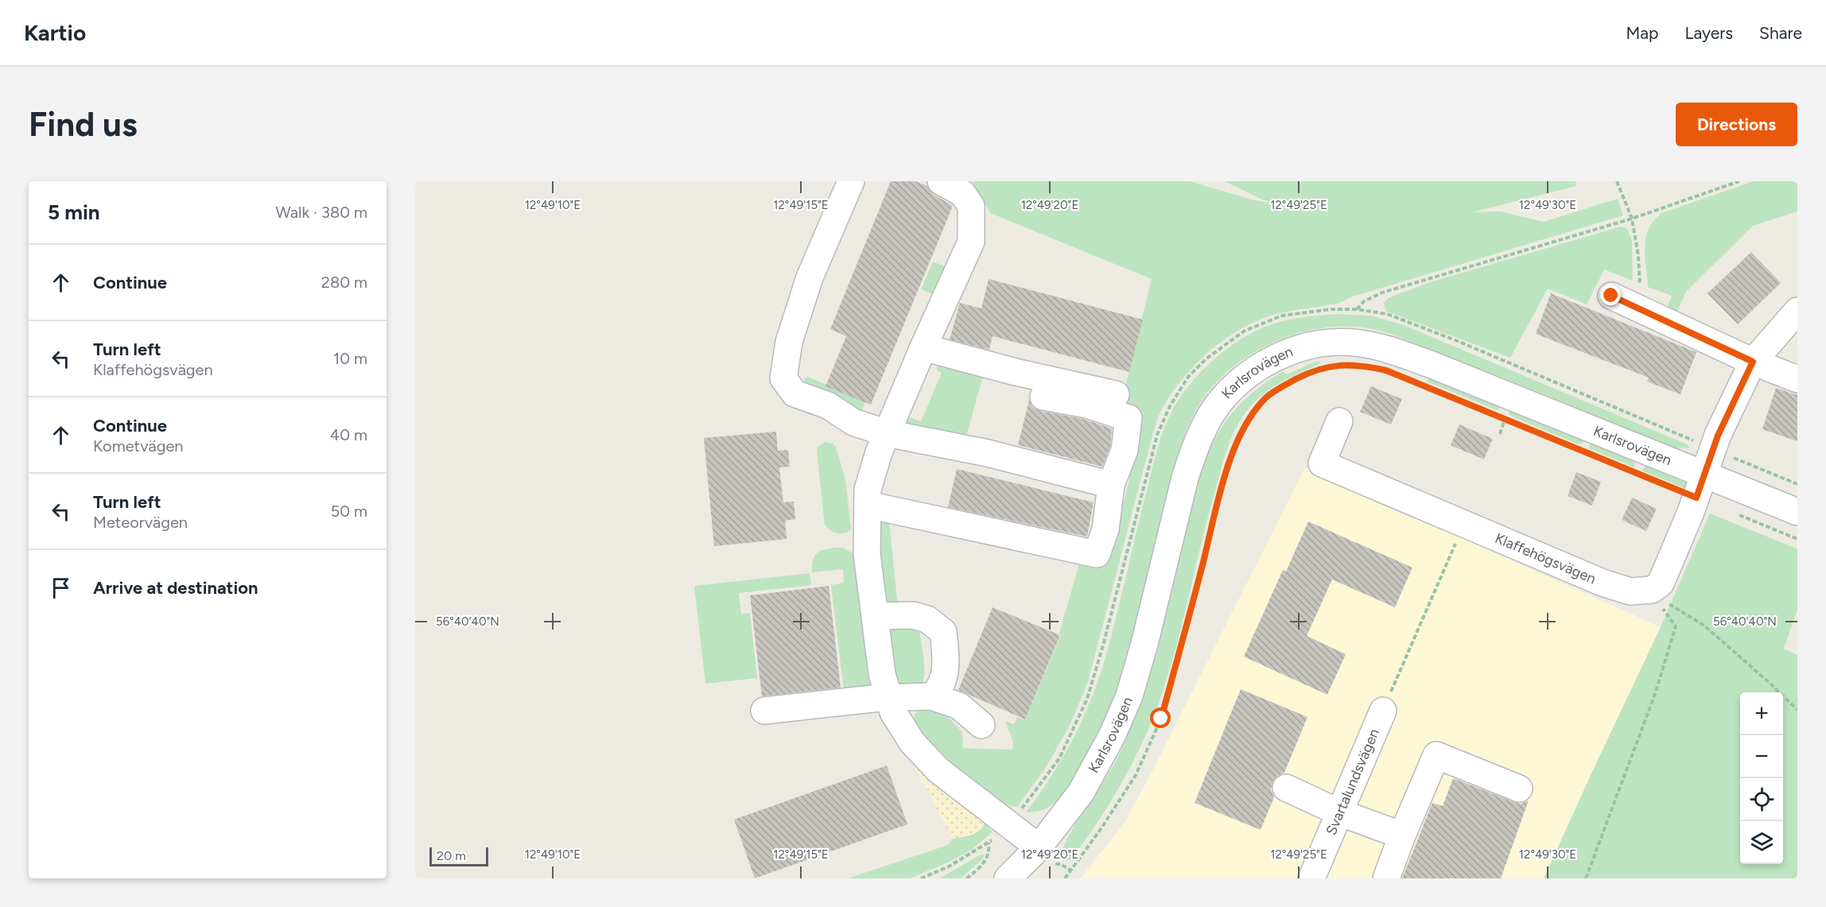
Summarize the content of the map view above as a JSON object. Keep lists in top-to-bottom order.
{
  "streets": {
    "street": ["Karlsrovägen", "Klaffehögsvägen", "Svartalundsvägen"]
  },
  "scale_bar": "20 m",
  "page": {
    "header": "Kartio",
    "nav": ["Map", "Layers", "Share"],
    "buttons": "Directions",
    "title": "Find us",
    "heading": ["5 min", "Walk · 380 m"],
    "list": [
      ["Continue", "280 m"],
      ["Turn left", "Klaffehögsvägen", "10 m"],
      ["Continue", "Kometvägen", "40 m"],
      ["Turn left", "Meteorvägen", "50 m"],
      "Arrive at destination"
    ],
    "map_buttons": ["+", "−"],
    "scale": "20 m"
  },
  "coordinates": [
    "12°49'10\"E",
    "12°49'15\"E",
    "12°49'20\"E",
    "12°49'25\"E",
    "12°49'30\"E",
    "56°40'40\"N"
  ]
}
